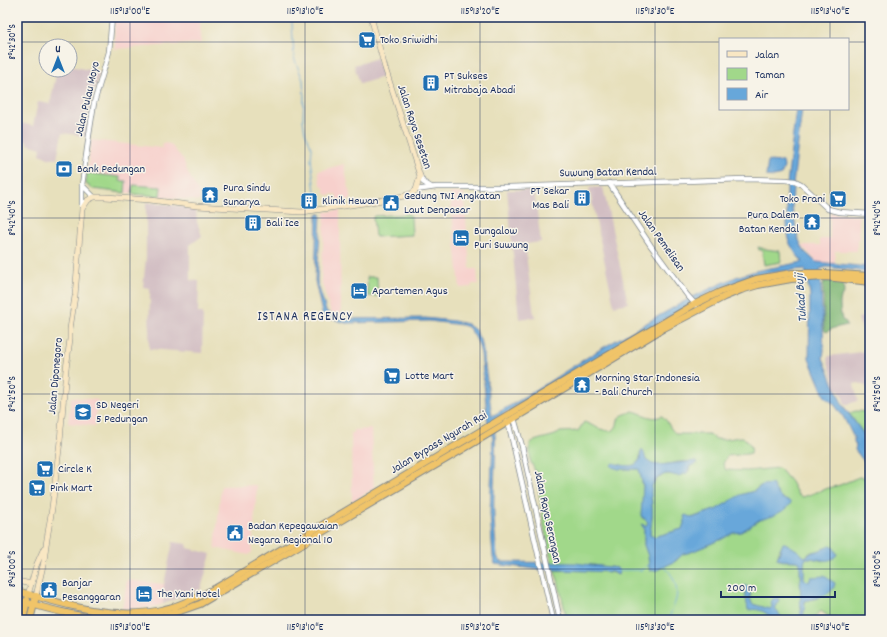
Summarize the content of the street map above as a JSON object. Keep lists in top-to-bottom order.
{
  "streets": {
    "highway": ["Jalan Bypass Ngurah Rai"],
    "main road": ["Jalan Raya Sesetan", "Jalan Diponegoro"],
    "street": [
      "Jalan Pulau Moyo",
      "Suwung Batan Kendal",
      "Jalan Pemelisan",
      "Jalan Raya Serangan"
    ]
  },
  "crossings": [
    ["Jalan Pulau Moyo", "Jalan Diponegoro"],
    ["Jalan Raya Sesetan", "Suwung Batan Kendal"],
    ["Suwung Batan Kendal", "Jalan Pemelisan"],
    ["Jalan Pemelisan", "Jalan Bypass Ngurah Rai"],
    ["Jalan Diponegoro", "Jalan Bypass Ngurah Rai"],
    ["Jalan Bypass Ngurah Rai", "Jalan Raya Serangan"]
  ],
  "districts": ["ISTANA REGENCY"],
  "water": ["Tukad Buji"],
  "places": {
    "supermarket": [
      "Toko Sriwidhi",
      "Toko Prani",
      "Lotte Mart",
      "Circle K",
      "Pink Mart"
    ],
    "building": [
      "PT Sukses Mitrabaja Abadi",
      "PT Sekar Mas Bali",
      "Klinik Hewan",
      "Bali Ice"
    ],
    "bank": ["Bank Pedungan"],
    "temple": ["Pura Sindu Sunarya", "Pura Dalem Batan Kendal", "Morning Star Indonesia - Bali Church"],
    "public building": ["Gedung TNI Angkatan Laut Denpasar", "Badan Kepegawaian Negara Regional 10", "Banjar Pesanggaran"],
    "hotel": ["Bungalow Puri Suwung", "Apartemen Agus", "The Yani Hotel"],
    "school or university": ["SD Negeri 5 Pedungan"]
  },
  "legend": ["Jalan", "Taman", "Air"],
  "scale_bar": "200 m",
  "north": "top",
  "coordinates": [
    "115°13'00\"E",
    "115°13'10\"E",
    "115°13'20\"E",
    "115°13'30\"E",
    "115°13'40\"E",
    "8°42'30\"S",
    "8°42'40\"S",
    "8°42'50\"S",
    "8°43'00\"S"
  ]
}
